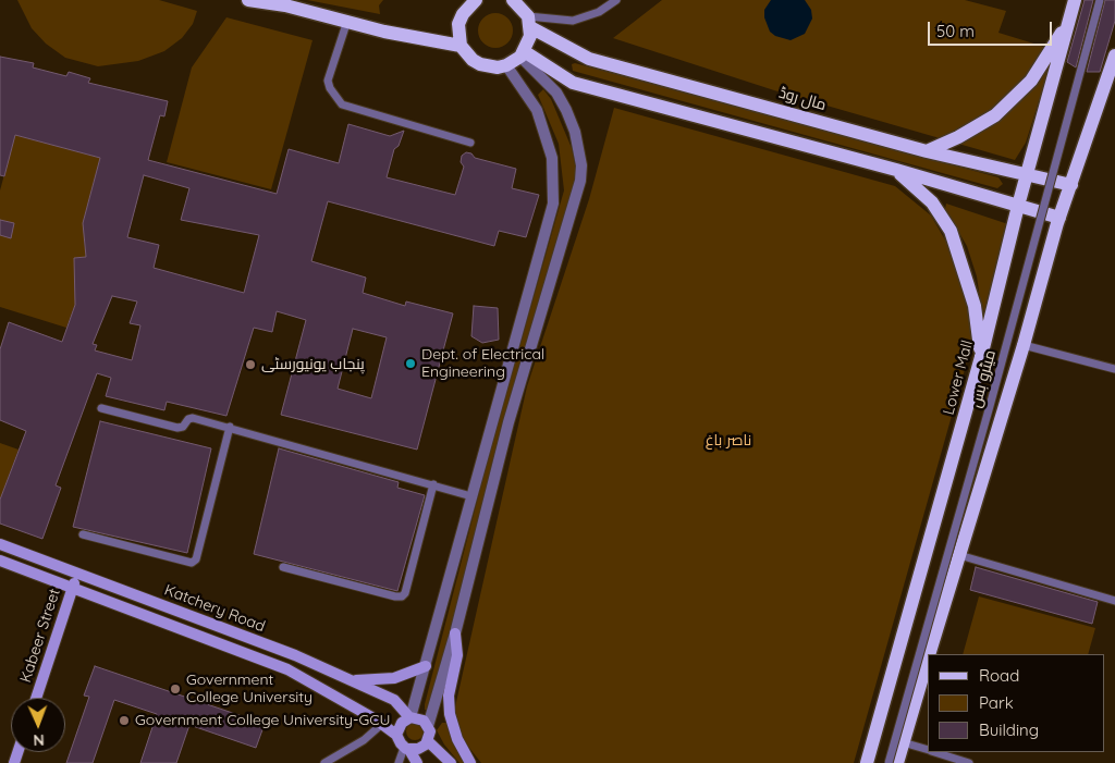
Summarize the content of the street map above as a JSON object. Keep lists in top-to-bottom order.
{
  "streets": {
    "main road": [
      "مال روڈ",
      "Lower Mall",
      "Katchery Road",
      "Kabeer Street"
    ],
    "lane": ["میٹرو بس"]
  },
  "crossings": [
    ["مال روڈ", "Lower Mall"],
    ["Katchery Road", "Kabeer Street"]
  ],
  "parks": ["ناصر باغ"],
  "places": [
    "Dept. of Electrical Engineering",
    "پنجاب یونیورسٹی",
    "Government College University",
    "Government College University-GCU"
  ],
  "legend": ["Road", "Park", "Building"],
  "scale_bar": "50 m",
  "north": "bottom"
}
